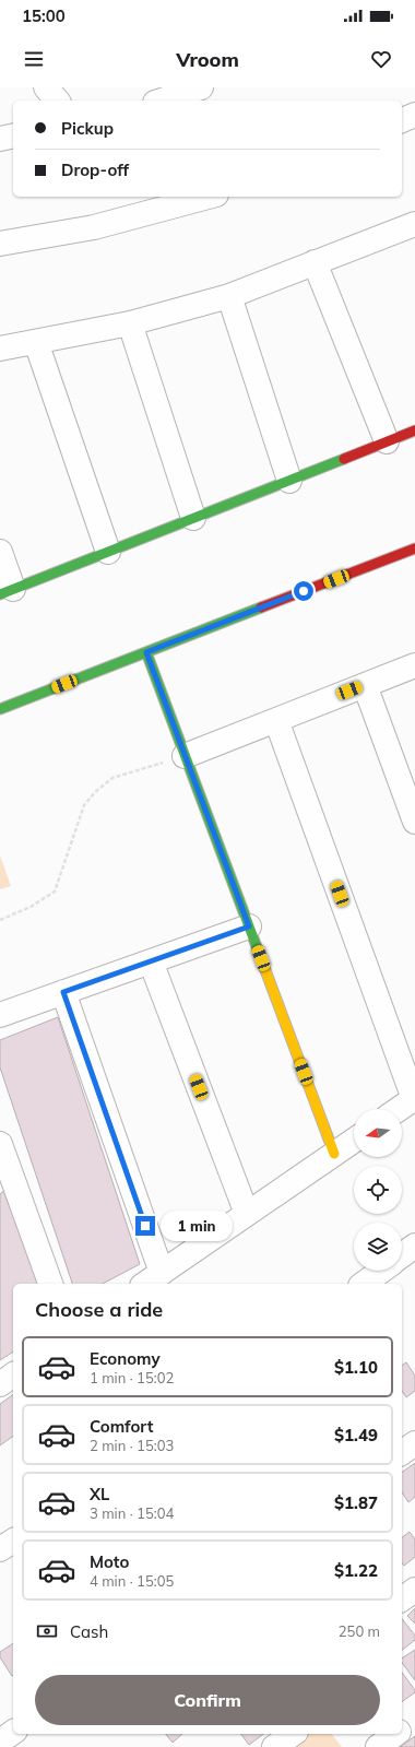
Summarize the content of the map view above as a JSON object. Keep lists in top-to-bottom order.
{
  "north": "left",
  "page": {
    "status": "15:00",
    "header": "Vroom",
    "banner": ["Pickup", "Drop-off"],
    "bubble": "1 min",
    "heading": "Choose a ride",
    "list": [
      {
        "name": "Economy",
        "note": "1 min · 15:02",
        "value": "$1.10"
      },
      {
        "name": "Comfort",
        "note": "2 min · 15:03",
        "value": "$1.49"
      },
      {
        "name": "XL",
        "note": "3 min · 15:04",
        "value": "$1.87"
      },
      {
        "name": "Moto",
        "note": "4 min · 15:05",
        "value": "$1.22"
      }
    ],
    "pay": ["Cash", "250 m"],
    "buttons": "Confirm"
  }
}
